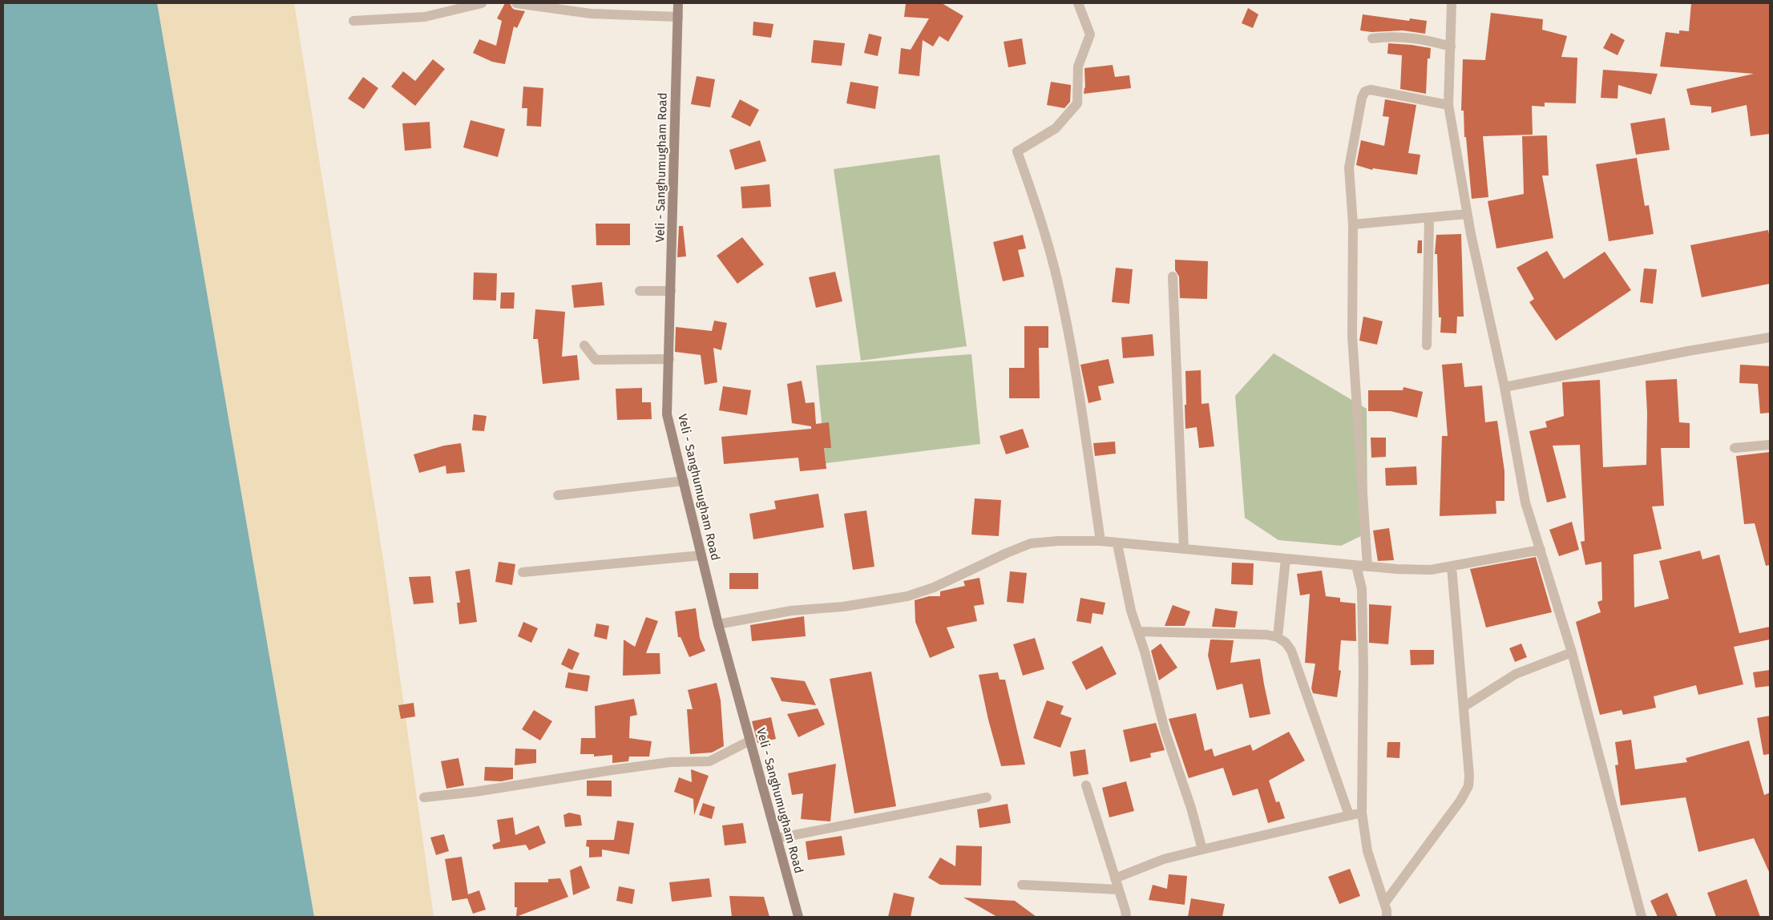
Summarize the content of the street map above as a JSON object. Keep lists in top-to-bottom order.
{
  "streets": {
    "main road": ["Veli - Sanghumugham Road"]
  }
}
